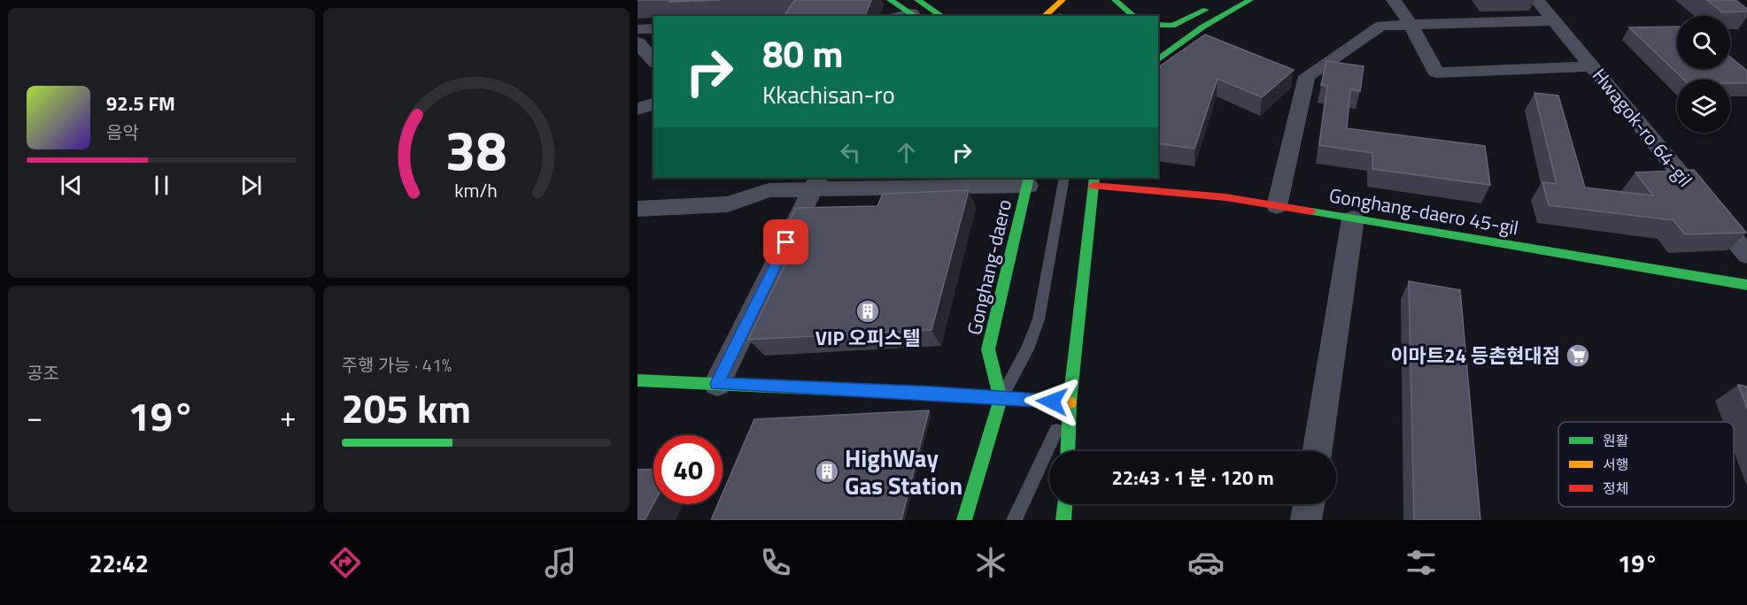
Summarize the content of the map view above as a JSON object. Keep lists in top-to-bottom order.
{
  "streets": {
    "main road": ["Gonghang-daero 45-gil", "Gonghang-daero"],
    "street": ["Hwagok-ro 64-gil"]
  },
  "places": {
    "building": ["VIP 오피스텔", "HighWay Gas Station"],
    "supermarket": ["이마트24 등촌현대점"]
  },
  "legend": ["원활", "서행", "정체"],
  "page": {
    "turn": ["80 m", "Kkachisan-ro"],
    "song": ["92.5 FM", "음악"],
    "tile": [
      "공조",
      ["주행 가능 · 41%", "205 km"]
    ],
    "heat": ["−", "19°", "+"],
    "limit": "40",
    "trip": "22:43 · 1 분 · 120 m",
    "tabs": ["22:42", "19°"],
    "gauge": ["38", "km/h"]
  }
}
